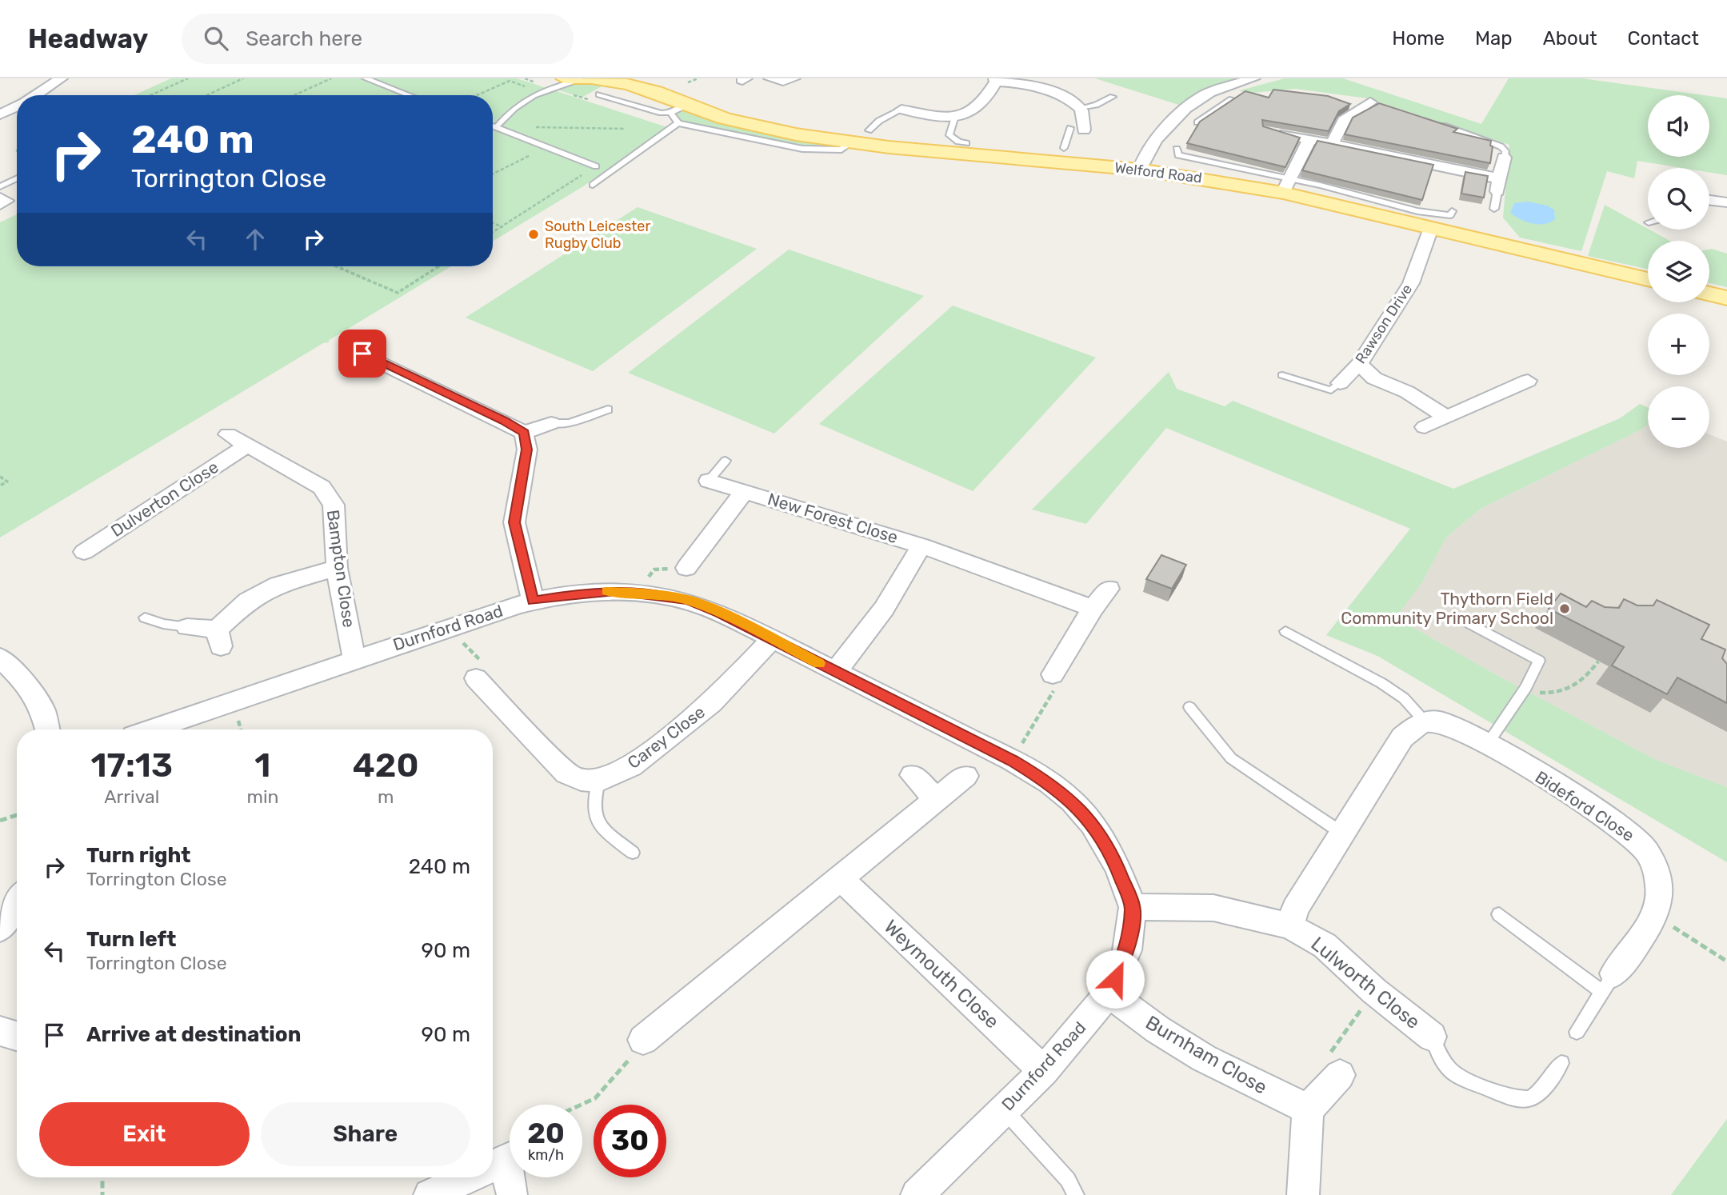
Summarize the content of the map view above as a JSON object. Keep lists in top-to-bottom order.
{
  "streets": {
    "main road": ["Welford Road"],
    "street": [
      "Rawson Drive",
      "Dulverton Close",
      "New Forest Close",
      "Bampton Close",
      "Durnford Road",
      "Carey Close",
      "Bideford Close",
      "Weymouth Close",
      "Lulworth Close",
      "Burnham Close"
    ]
  },
  "crossings": [
    ["Welford Road", "Rawson Drive"],
    ["Dulverton Close", "Bampton Close"],
    ["New Forest Close", "Durnford Road"],
    ["Bampton Close", "Durnford Road"],
    ["Durnford Road", "Carey Close"],
    ["Durnford Road", "Weymouth Close"],
    ["Durnford Road", "Lulworth Close"],
    ["Durnford Road", "Burnham Close"]
  ],
  "places": ["South Leicester Rugby Club", "Thythorn Field Community Primary School"],
  "page": {
    "header": "Headway",
    "search": "Search here",
    "nav": [
      "Home",
      "Map",
      "About",
      "Contact"
    ],
    "map_buttons": ["+", "−"],
    "turn": ["240 m", "Torrington Close"],
    "eta": [
      "17:13",
      "Arrival",
      "1",
      "min",
      "420",
      "m"
    ],
    "list": [
      {
        "name": "Turn right",
        "note": "Torrington Close",
        "value": "240 m"
      },
      {
        "name": "Turn left",
        "note": "Torrington Close",
        "value": "90 m"
      },
      {
        "name": "Arrive at destination",
        "value": "90 m"
      }
    ],
    "buttons": ["Exit", "Share"],
    "speed": "20 km/h",
    "limit": "30"
  }
}
